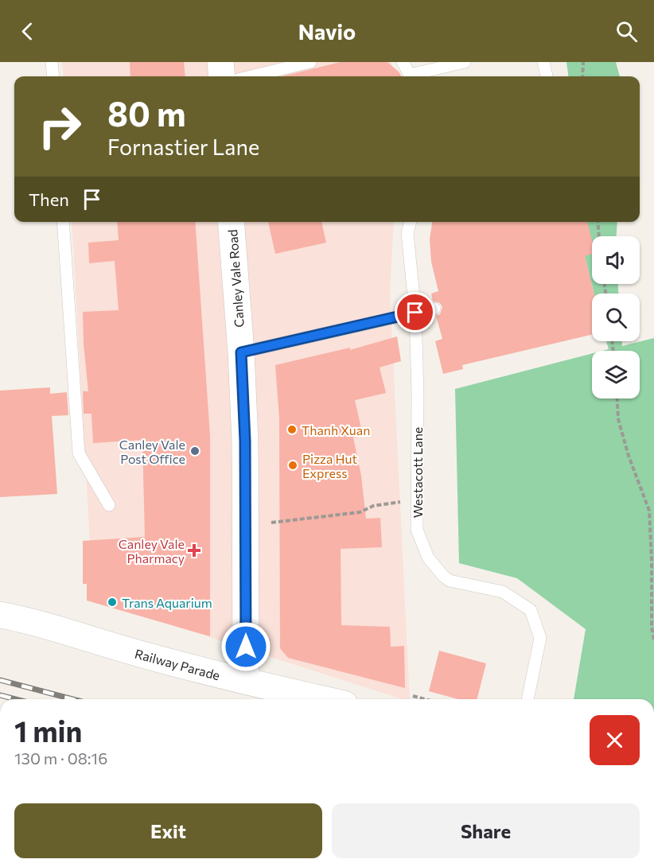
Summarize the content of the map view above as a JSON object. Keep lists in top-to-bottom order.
{
  "streets": {
    "main road": ["Canley Vale Road", "Railway Parade"],
    "lane": ["Westacott Lane"]
  },
  "crossings": [
    ["Canley Vale Road", "Railway Parade"]
  ],
  "places": {
    "other": [
      "Thanh Xuan",
      "Canley Vale Post Office",
      "Pizza Hut Express",
      "Trans Aquarium"
    ],
    "health": ["Canley Vale Pharmacy"]
  },
  "page": {
    "header": "Navio",
    "turn": ["80 m", "Fornastier Lane"],
    "then": "Then",
    "heading": ["1 min", "130 m · 08:16"],
    "buttons": ["Exit", "Share"]
  }
}
